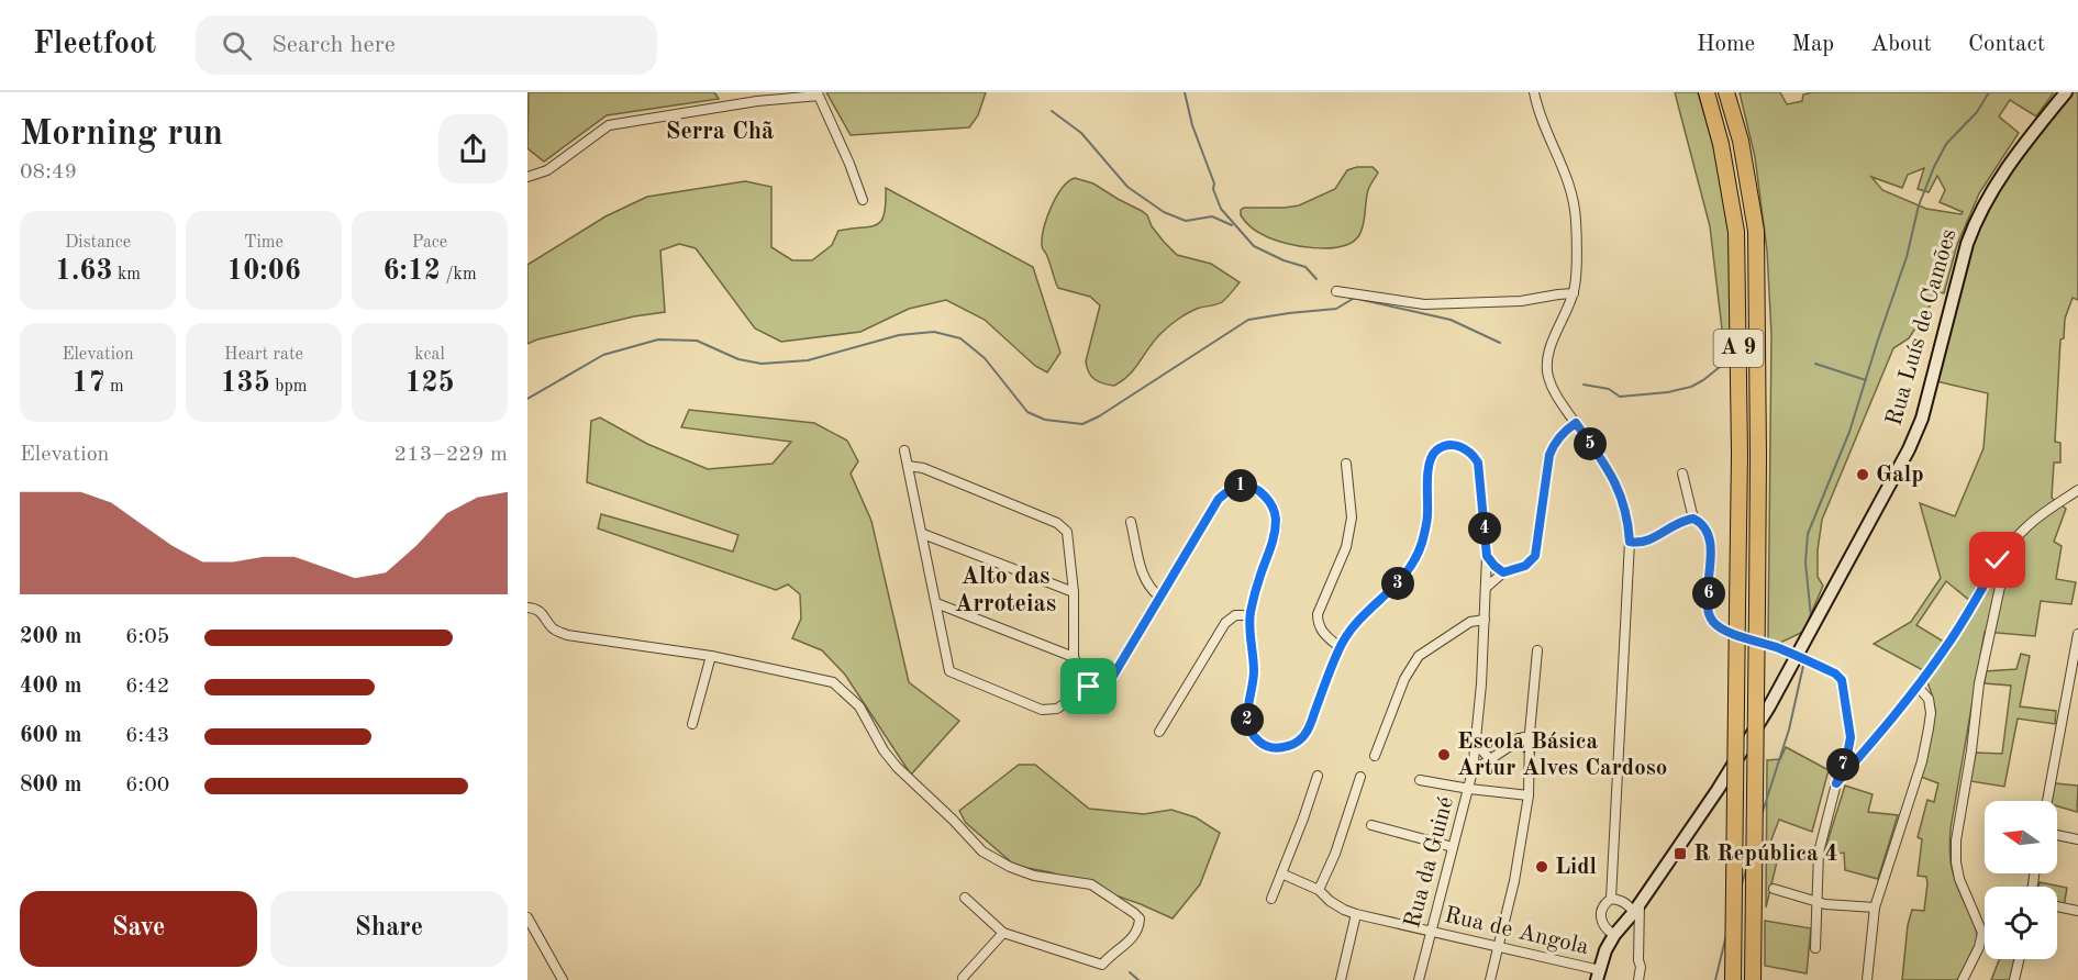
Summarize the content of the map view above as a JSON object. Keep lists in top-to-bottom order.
{
  "streets": {
    "highway": ["A 9"],
    "main road": ["Rua Luís de Camões"],
    "street": ["Rua da Guiné", "Rua de Angola"]
  },
  "crossings": [
    ["Rua Luís de Camões", "Rua de Angola"],
    ["Rua da Guiné", "Rua de Angola"]
  ],
  "districts": ["Serra Chã", "Alto das Arroteias"],
  "places": {
    "other": ["Galp", "Escola Básica Artur Alves Cardoso", "Lidl"],
    "transit": ["R República 4"]
  },
  "north": "left",
  "page": {
    "header": "Fleetfoot",
    "search": "Search here",
    "nav": [
      "Home",
      "Map",
      "About",
      "Contact"
    ],
    "heading": ["Morning run", "08:49"],
    "stats": [
      ["Distance", "1.63 km"],
      ["Time", "10:06"],
      ["Pace", "6:12 /km"],
      ["Elevation", "17 m"],
      ["Heart rate", "135 bpm"],
      ["kcal", "125"]
    ],
    "pins": [
      "5",
      "1",
      "4",
      "3",
      "6",
      "2",
      "7"
    ],
    "chart": ["Elevation", "213–229 m"],
    "list": [
      {
        "name": "200 m",
        "note": "6:05"
      },
      {
        "name": "400 m",
        "note": "6:42"
      },
      {
        "name": "600 m",
        "note": "6:43"
      },
      {
        "name": "800 m",
        "note": "6:00"
      }
    ],
    "buttons": ["Save", "Share"]
  }
}
